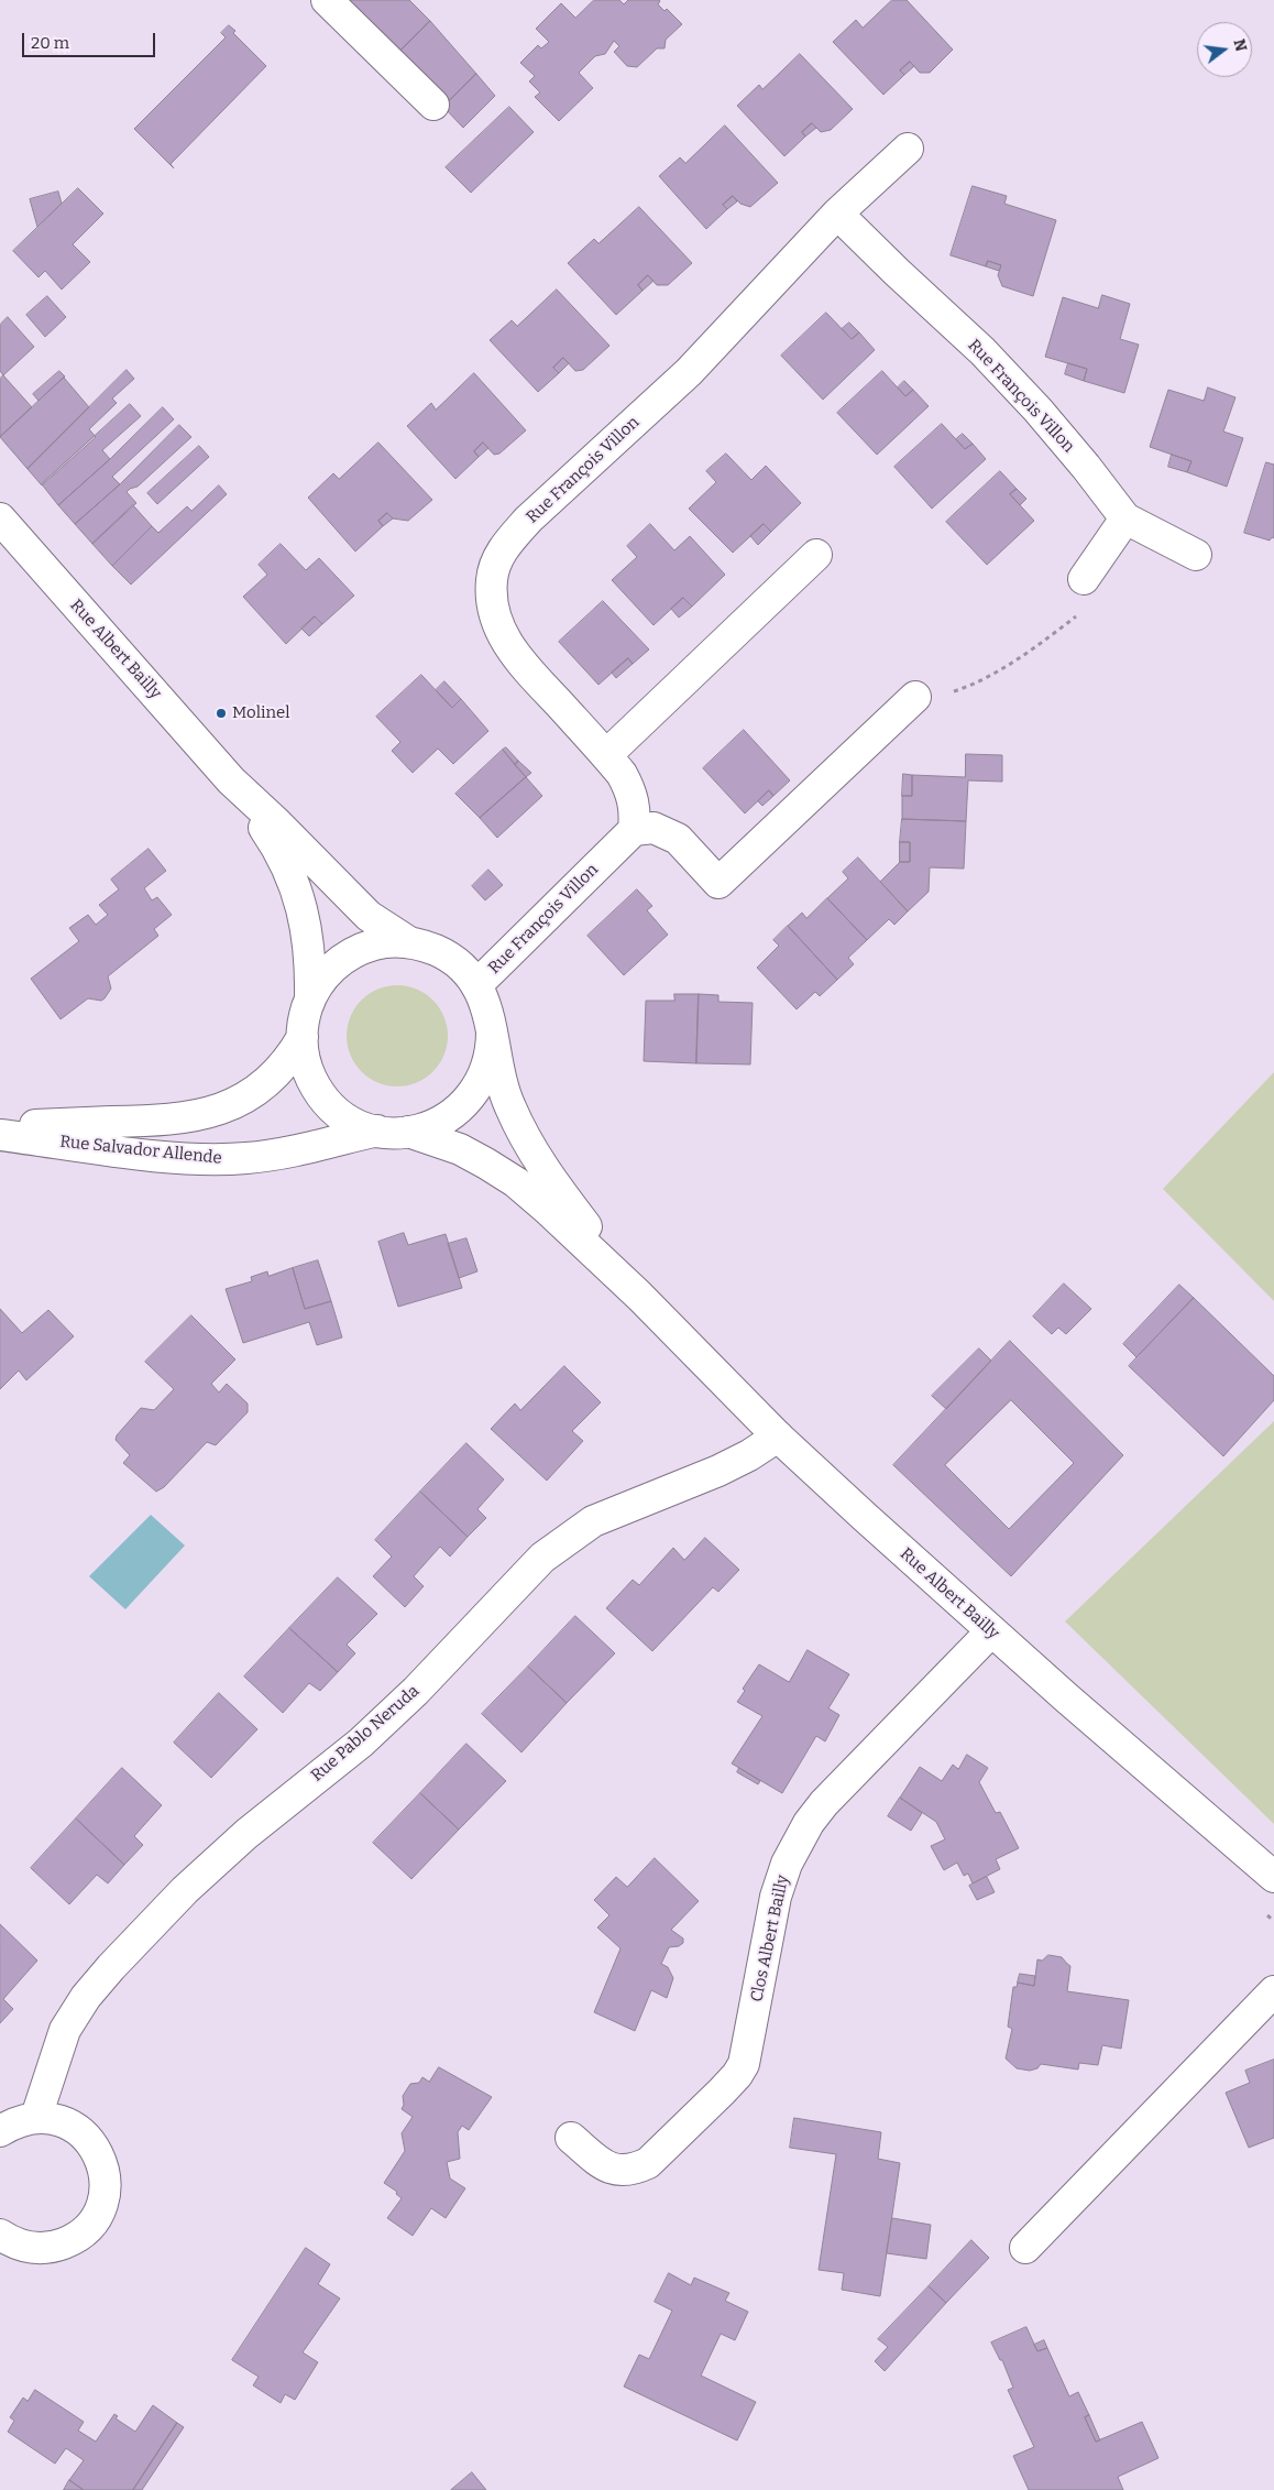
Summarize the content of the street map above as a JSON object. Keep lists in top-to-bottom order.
{
  "streets": {
    "street": [
      "Rue François Villon",
      "Rue Albert Bailly",
      "Rue Salvador Allende",
      "Rue Pablo Neruda",
      "Clos Albert Bailly"
    ]
  },
  "crossings": [
    ["Rue François Villon", "Rue Salvador Allende"],
    ["Rue Albert Bailly", "Rue Pablo Neruda"],
    ["Rue Albert Bailly", "Clos Albert Bailly"]
  ],
  "places": ["Molinel"],
  "scale_bar": "20 m",
  "north": "right"
}
